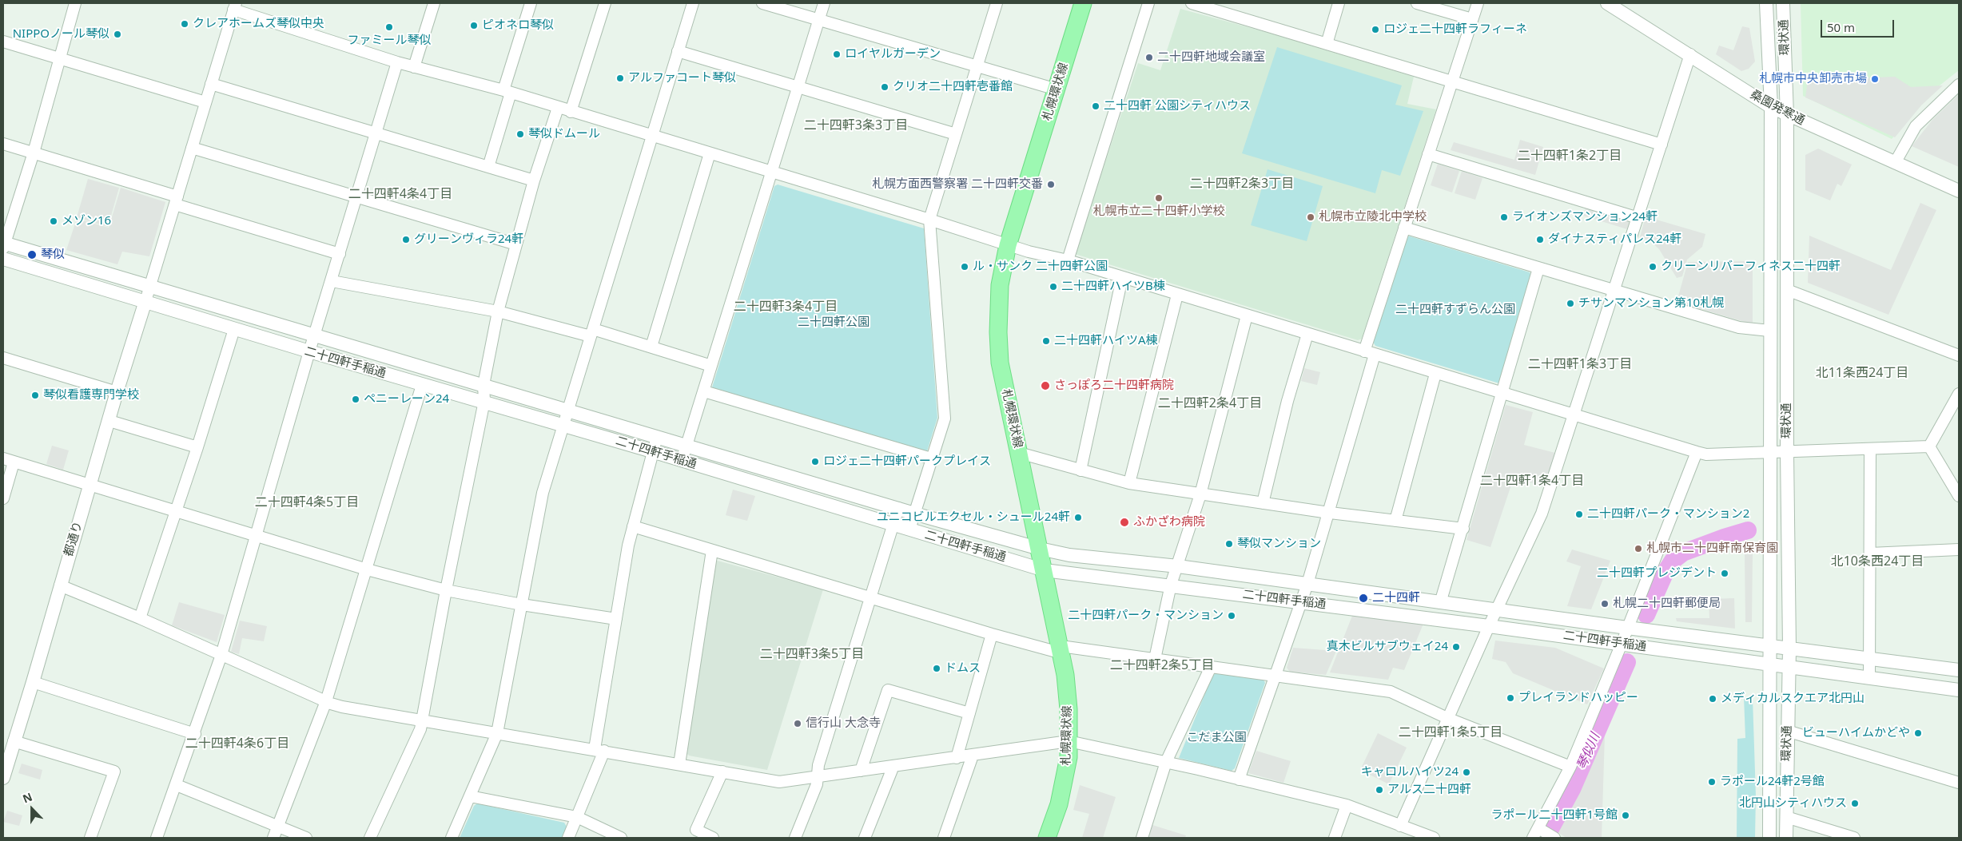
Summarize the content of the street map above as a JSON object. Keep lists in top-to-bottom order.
{
  "streets": {
    "main road": ["札幌環状線"],
    "street": [
      "環状通",
      "桑園発寒通",
      "二十四軒手稲通",
      "都通り"
    ]
  },
  "crossings": [
    ["環状通", "桑園発寒通"],
    ["環状通", "二十四軒手稲通"],
    ["札幌環状線", "二十四軒手稲通"],
    ["二十四軒手稲通", "都通り"]
  ],
  "districts": [
    "二十四軒3条3丁目",
    "二十四軒1条2丁目",
    "二十四軒2条3丁目",
    "二十四軒4条4丁目",
    "二十四軒3条4丁目",
    "二十四軒1条3丁目",
    "北11条西24丁目",
    "二十四軒2条4丁目",
    "二十四軒1条4丁目",
    "二十四軒4条5丁目",
    "北10条西24丁目",
    "二十四軒3条5丁目",
    "二十四軒2条5丁目",
    "二十四軒1条5丁目",
    "二十四軒4条6丁目"
  ],
  "water": ["琴似川"],
  "parks": ["二十四軒すずらん公園", "二十四軒公園", "こだま公園"],
  "places": [
    "クレアホームズ琴似中央",
    "ピオネロ琴似",
    "ファミール琴似",
    "ロジェ二十四軒ラフィーネ",
    "NIPPOノール琴似",
    "ロイヤルガーデン",
    "二十四軒地域会議室",
    "アルファコート琴似",
    "札幌市中央卸売市場",
    "クリオ二十四軒壱番館",
    "二十四軒 公園シティハウス",
    "琴似ドムール",
    "札幌方面西警察署 二十四軒交番",
    "札幌市立二十四軒小学校",
    "札幌市立陵北中学校",
    "ライオンズマンション24軒",
    "メゾン16",
    "グリーンヴィラ24軒",
    "ダイナスティパレス24軒",
    "琴似",
    "ル・サンク 二十四軒公園",
    "クリーンリバーフィネス二十四軒",
    "二十四軒ハイツB棟",
    "チサンマンション第10札幌",
    "二十四軒ハイツA棟",
    "さっぽろ二十四軒病院",
    "琴似看護専門学校",
    "ペニーレーン24",
    "ロジェ二十四軒パークプレイス",
    "二十四軒パーク・マンション2",
    "ユニコビルエクセル・シュール24軒",
    "ふかざわ病院",
    "琴似マンション",
    "札幌市二十四軒南保育園",
    "二十四軒プレジデント",
    "二十四軒",
    "札幌二十四軒郵便局",
    "二十四軒パーク・マンション",
    "真木ビルサブウェイ24",
    "ドムス",
    "プレイランドハッピー",
    "メディカルスクエア北円山",
    "信行山 大念寺",
    "ビューハイムかどや",
    "キャロルハイツ24",
    "ラポール24軒2号館",
    "アルス二十四軒",
    "北円山シティハウス",
    "ラポール二十四軒1号館"
  ],
  "scale_bar": "50 m",
  "north": "top"
}
